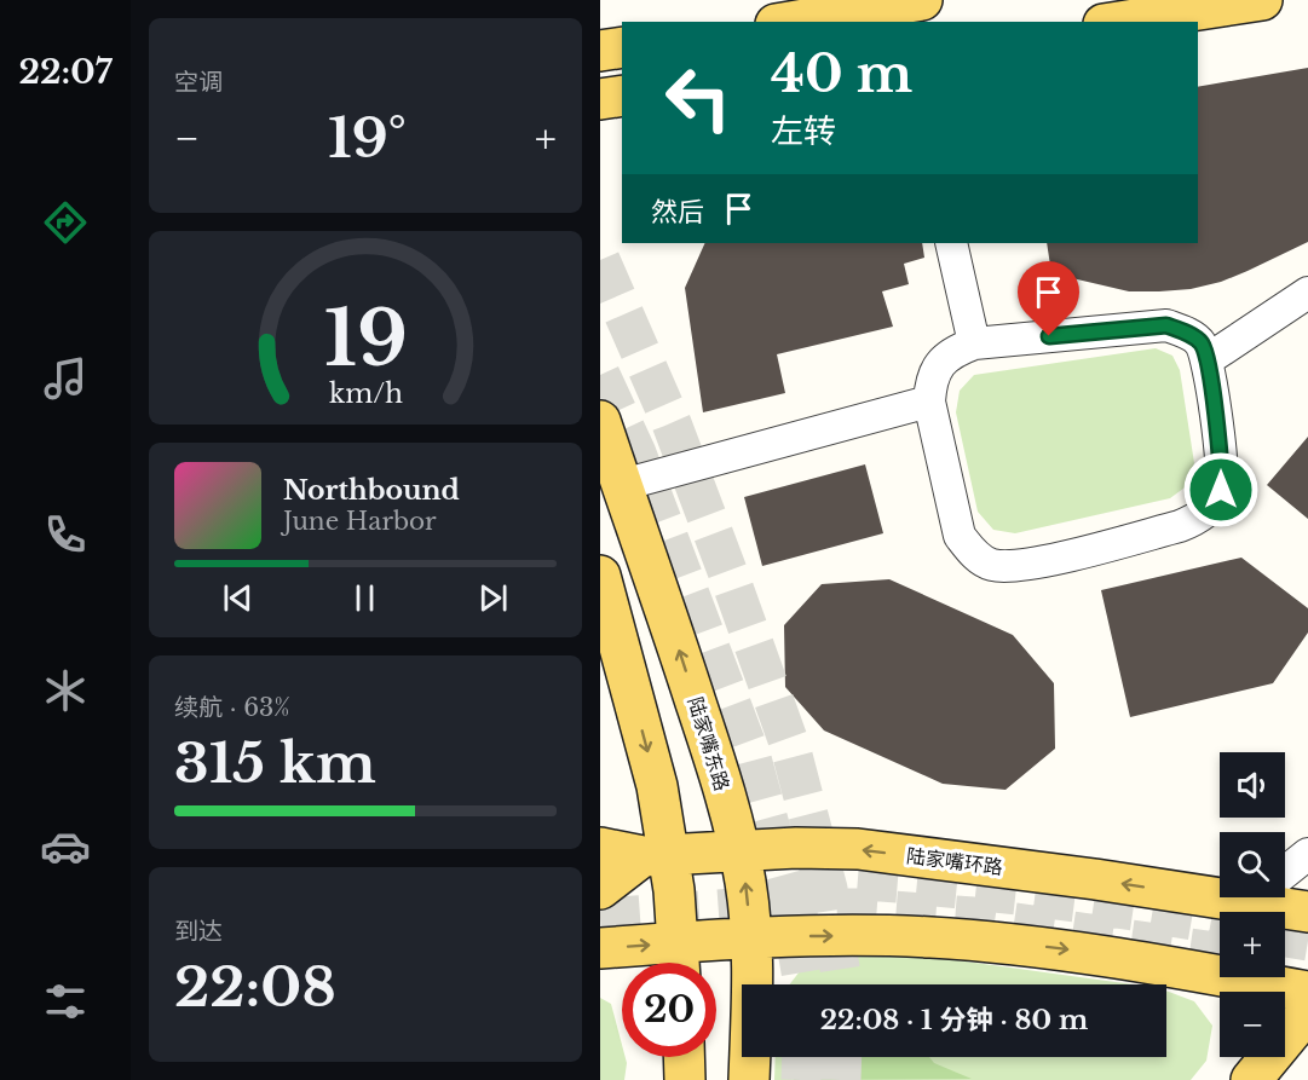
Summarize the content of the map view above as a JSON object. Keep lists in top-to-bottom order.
{
  "streets": {
    "main road": ["陆家嘴东路", "陆家嘴环路"]
  },
  "crossings": [
    ["陆家嘴东路", "陆家嘴环路"]
  ],
  "page": {
    "tabs": "22:07",
    "tile": [
      "空调",
      ["续航 · 63%", "315 km"],
      ["到达", "22:08"]
    ],
    "turn": ["40 m", "左转"],
    "heat": ["−", "19°", "+"],
    "then": "然后",
    "song": ["Northbound", "June Harbor"],
    "map_buttons": ["+", "−"],
    "limit": "20",
    "trip": "22:08 · 1 分钟 · 80 m",
    "gauge": ["19", "km/h"]
  }
}
